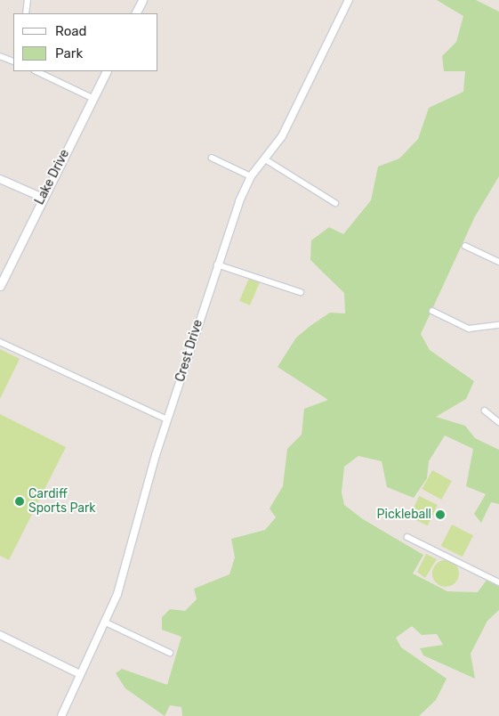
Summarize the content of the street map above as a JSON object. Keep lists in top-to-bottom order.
{
  "streets": {
    "main road": ["Lake Drive"],
    "street": ["Crest Drive"]
  },
  "places": ["Cardiff Sports Park", "Pickleball"],
  "legend": ["Road", "Park"]
}
